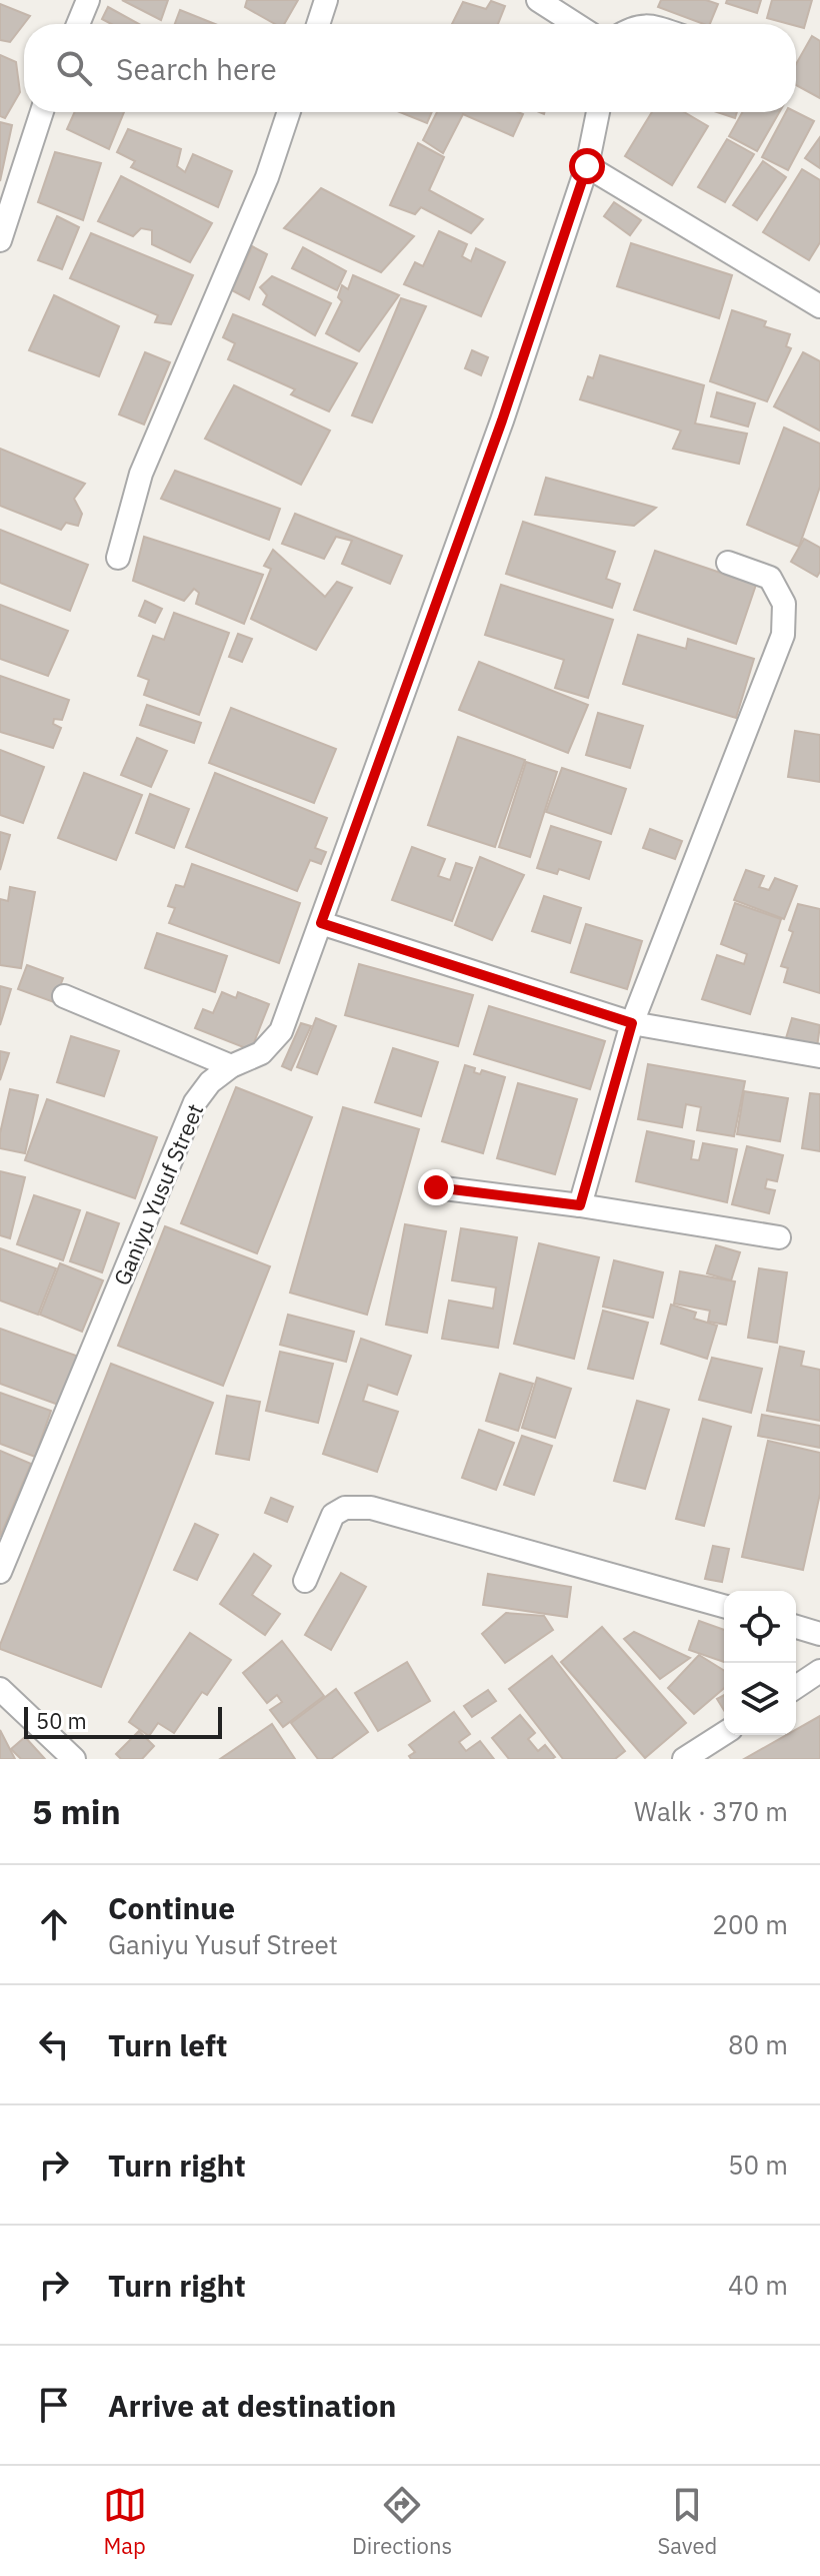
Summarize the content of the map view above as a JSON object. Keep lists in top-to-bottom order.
{
  "streets": {
    "street": ["Ganiyu Yusuf Street"]
  },
  "scale_bar": "50 m",
  "page": {
    "search": "Search here",
    "scale": "50 m",
    "heading": ["5 min", "Walk · 370 m"],
    "list": [
      ["Continue", "Ganiyu Yusuf Street", "200 m"],
      ["Turn left", "80 m"],
      ["Turn right", "50 m"],
      ["Turn right", "40 m"],
      "Arrive at destination"
    ],
    "nav": ["Map", "Directions", "Saved"]
  }
}
